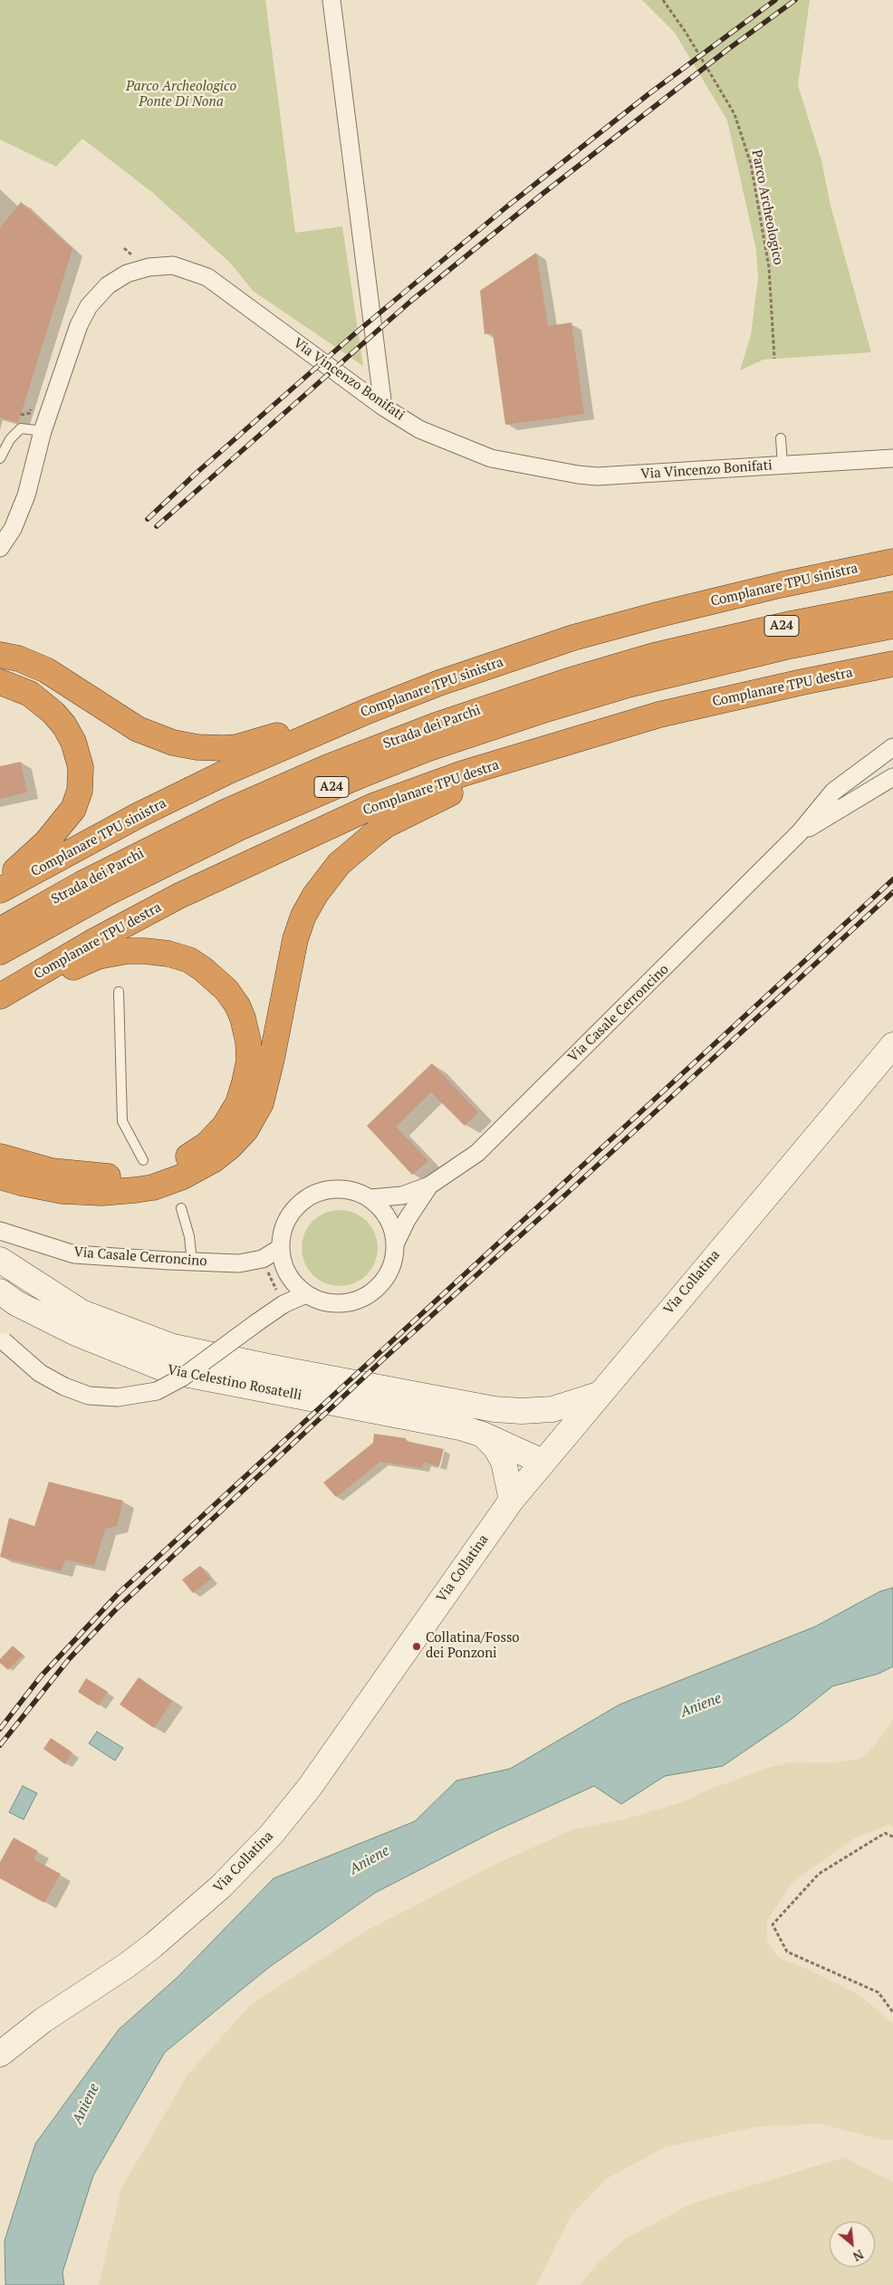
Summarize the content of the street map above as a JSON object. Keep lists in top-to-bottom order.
{
  "streets": {
    "highway": [
      "Complanare TPU sinistra",
      "A24",
      "Complanare TPU destra",
      "Strada dei Parchi"
    ],
    "street": [
      "Via Vincenzo Bonifati",
      "Via Casale Cerroncino",
      "Via Collatina",
      "Via Celestino Rosatelli"
    ],
    "path": ["Parco Archeologico"]
  },
  "crossings": [
    ["Via Collatina", "Via Celestino Rosatelli"]
  ],
  "water": ["Aniene"],
  "parks": ["Parco Archeologico Ponte Di Nona"],
  "places": ["Collatina/Fosso dei Ponzoni"],
  "north": "bottom right"
}
